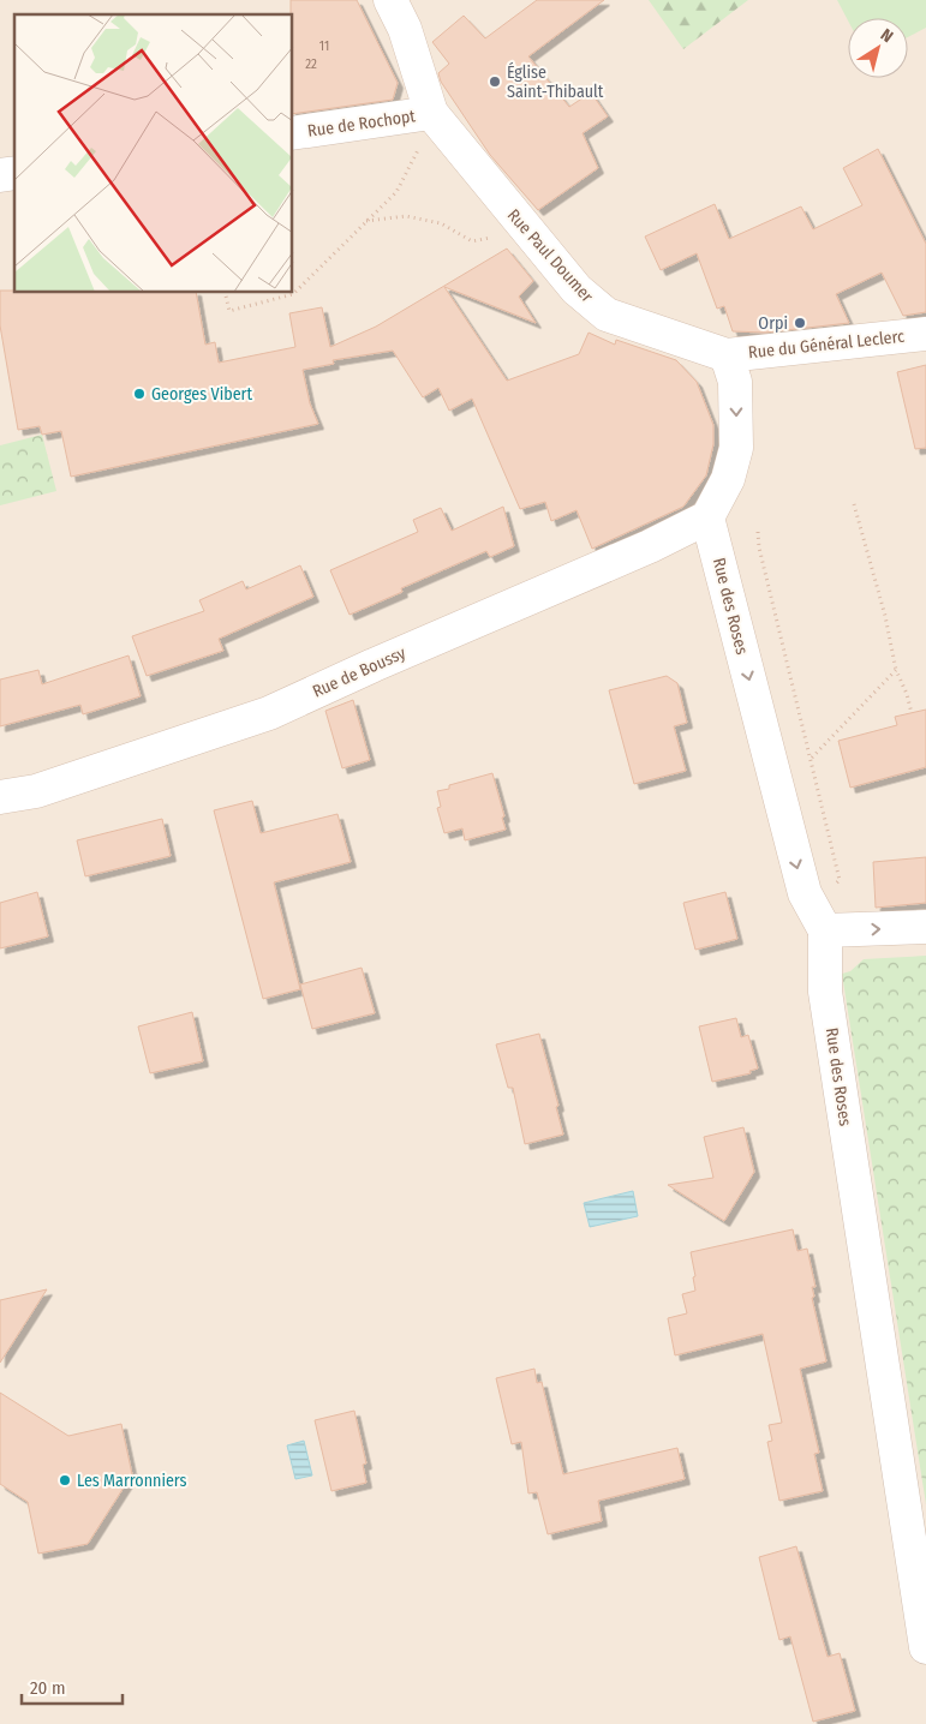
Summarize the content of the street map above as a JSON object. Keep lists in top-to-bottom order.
{
  "streets": {
    "street": [
      "Rue de Rochopt",
      "Rue Paul Doumer",
      "Rue du Général Leclerc",
      "Rue des Roses",
      "Rue de Boussy"
    ]
  },
  "crossings": [
    ["Rue de Rochopt", "Rue Paul Doumer"],
    ["Rue Paul Doumer", "Rue du Général Leclerc"],
    ["Rue des Roses", "Rue de Boussy"]
  ],
  "places": [
    "Église Saint-Thibault",
    "Orpi",
    "Georges Vibert",
    "Les Marronniers"
  ],
  "house_numbers": ["11", "22"],
  "scale_bar": "20 m",
  "north": "top right"
}
